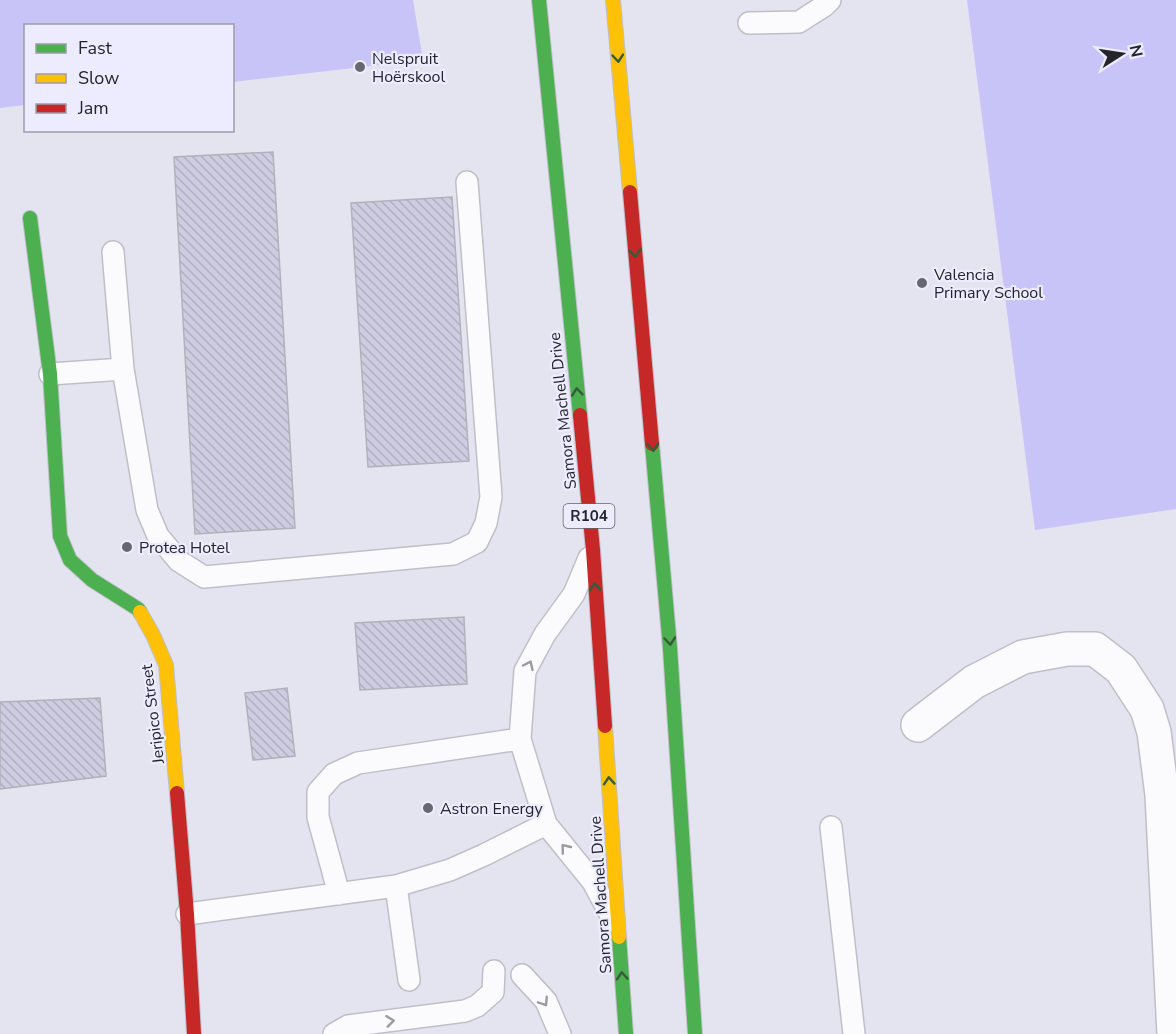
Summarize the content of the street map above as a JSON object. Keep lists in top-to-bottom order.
{
  "streets": {
    "main road": ["Samora Machell Drive", "R104", "Jeripico Street"]
  },
  "places": [
    "Nelspruit Hoërskool",
    "Valencia Primary School",
    "Protea Hotel",
    "Astron Energy"
  ],
  "legend": ["Fast", "Slow", "Jam"],
  "north": "right"
}
